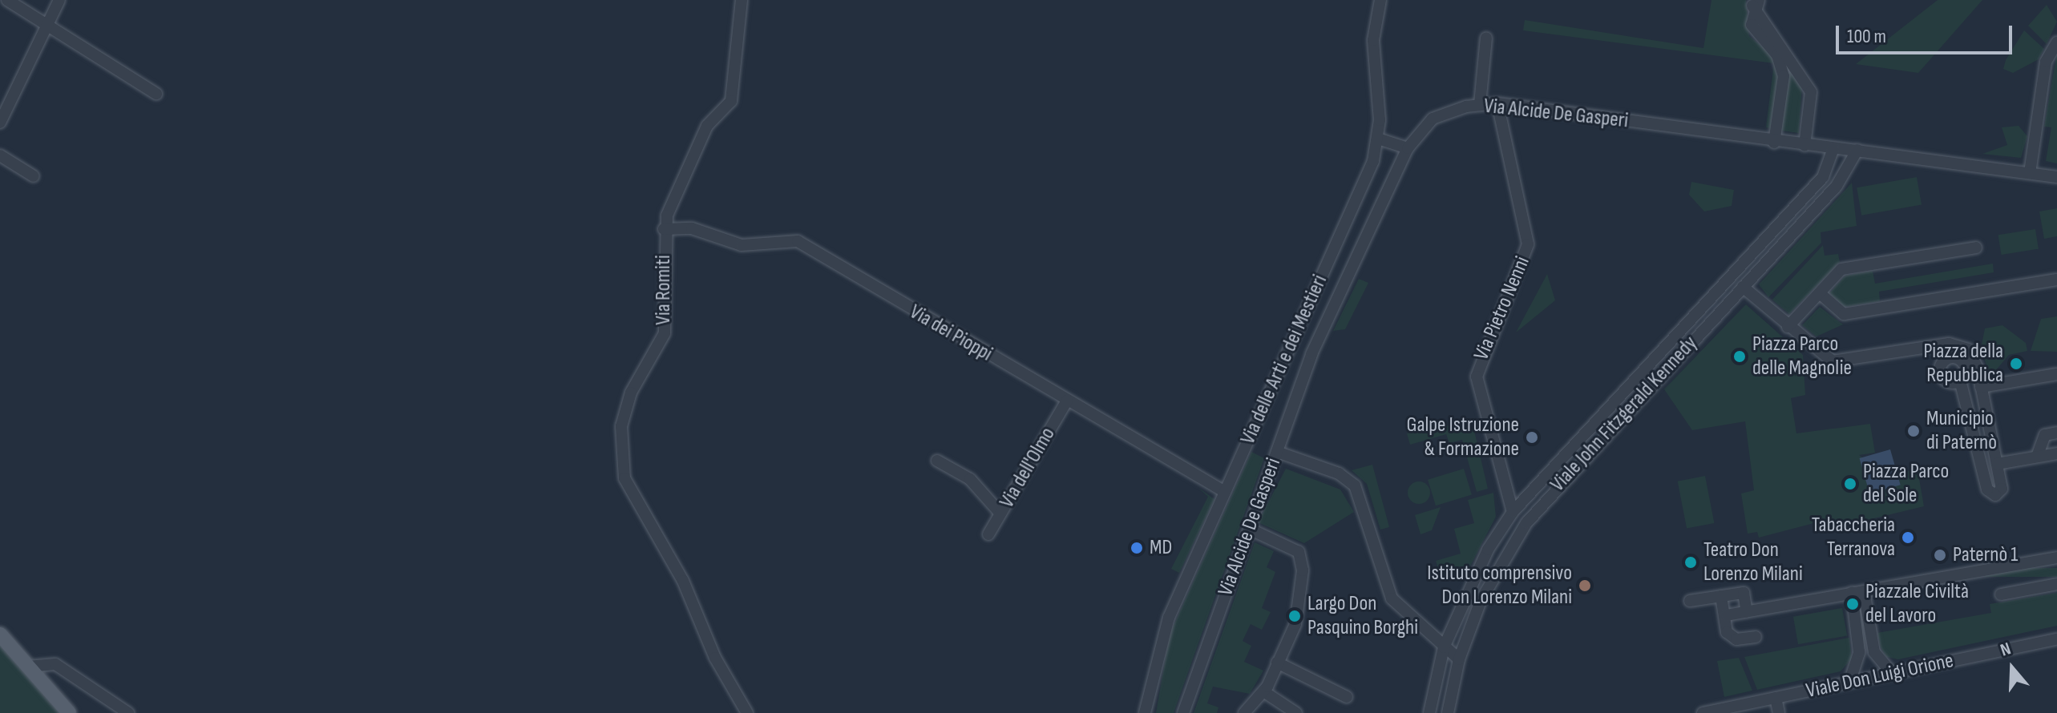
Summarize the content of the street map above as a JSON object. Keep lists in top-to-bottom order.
{
  "streets": {
    "street": [
      "Via Alcide De Gasperi",
      "Via Romiti",
      "Via Pietro Nenni",
      "Via dei Pioppi",
      "Via delle Arti e dei Mestieri",
      "Viale John Fitzgerald Kennedy",
      "Via dell'Olmo",
      "Viale Don Luigi Orione"
    ]
  },
  "crossings": [
    ["Via Alcide De Gasperi", "Via Pietro Nenni"],
    ["Via Alcide De Gasperi", "Viale John Fitzgerald Kennedy"],
    ["Via Romiti", "Via dei Pioppi"],
    ["Via Pietro Nenni", "Viale John Fitzgerald Kennedy"],
    ["Via dei Pioppi", "Via delle Arti e dei Mestieri"],
    ["Via dei Pioppi", "Via dell'Olmo"]
  ],
  "places": [
    "Piazza Parco delle Magnolie",
    "Piazza della Repubblica",
    "Municipio di Paternò",
    "Galpe Istruzione & Formazione",
    "Piazza Parco del Sole",
    "Tabaccheria Terranova",
    "MD",
    "Paternò 1",
    "Teatro Don Lorenzo Milani",
    "Istituto comprensivo Don Lorenzo Milani",
    "Piazzale Civiltà del Lavoro",
    "Largo Don Pasquino Borghi"
  ],
  "scale_bar": "100 m",
  "north": "top"
}
